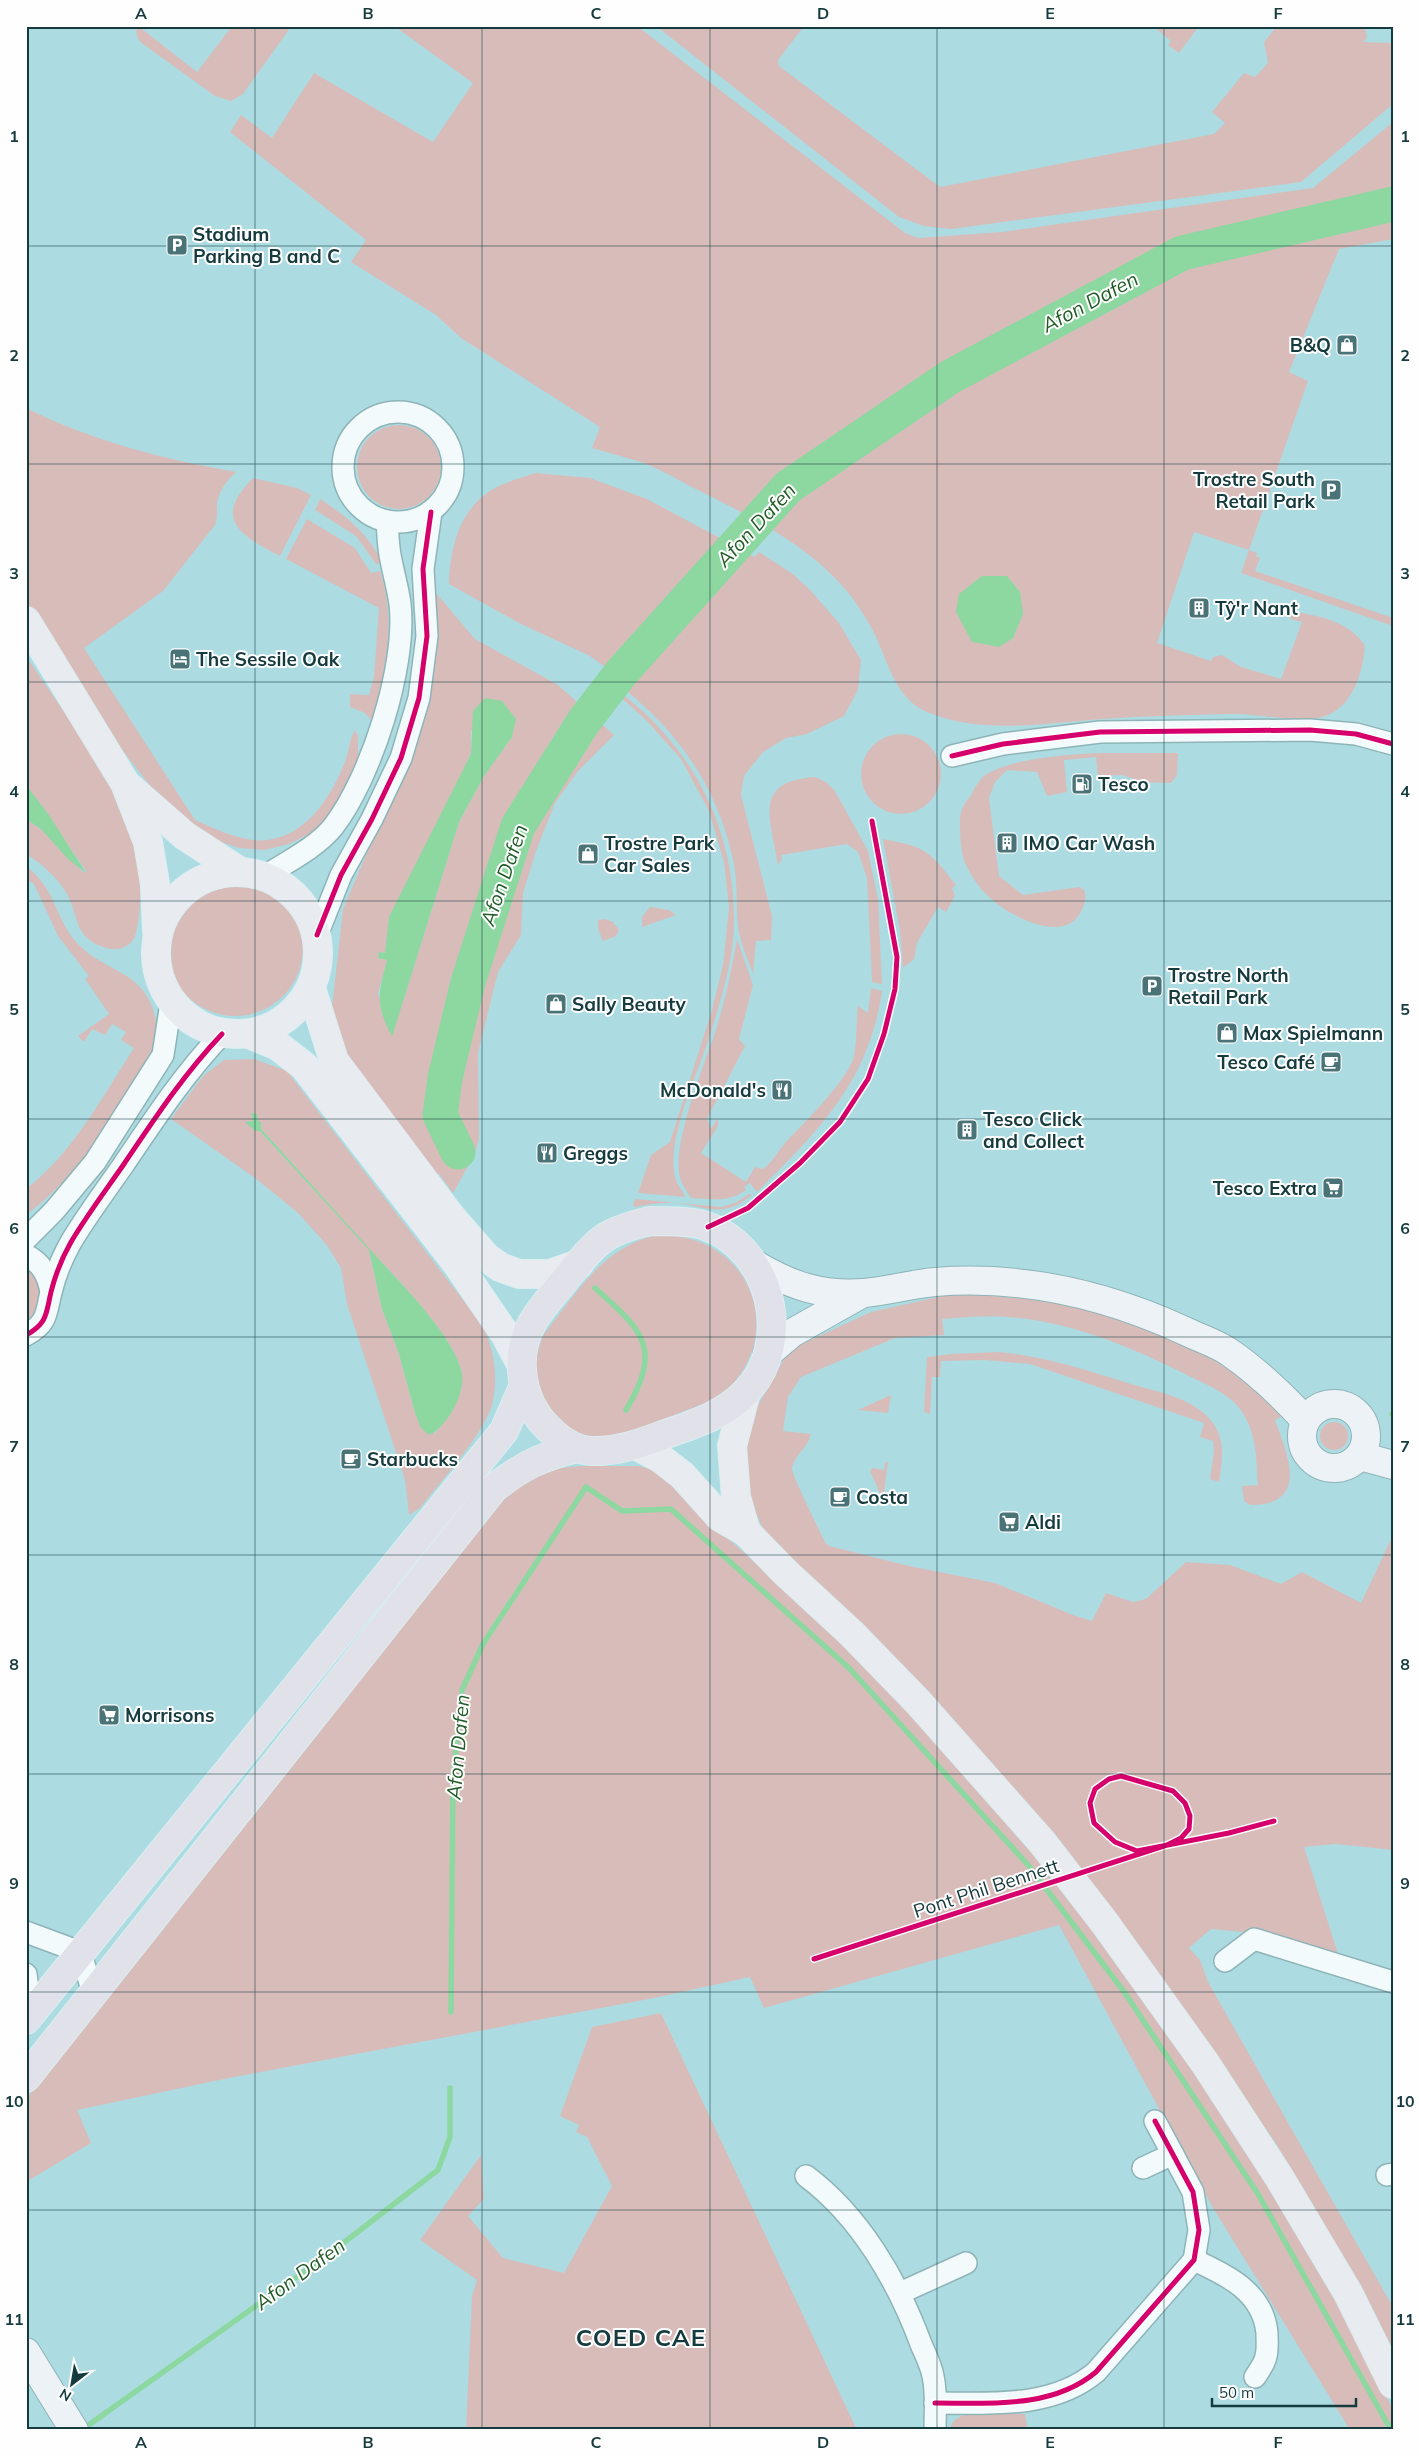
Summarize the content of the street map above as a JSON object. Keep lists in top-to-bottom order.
{
  "streets": {
    "cycle path": ["Pont Phil Bennett"]
  },
  "districts": ["COED CAE"],
  "water": ["Afon Dafen"],
  "places": {
    "parking": ["Stadium Parking B and C", "Trostre South Retail Park", "Trostre North Retail Park"],
    "shop": [
      "B&Q",
      "Trostre Park Car Sales",
      "Sally Beauty",
      "Max Spielmann"
    ],
    "building": ["Tŷ'r Nant", "IMO Car Wash", "Tesco Click and Collect"],
    "hotel": ["The Sessile Oak"],
    "fuel station": ["Tesco"],
    "cafe": ["Tesco Café", "Starbucks", "Costa"],
    "restaurant": ["McDonald's", "Greggs"],
    "supermarket": ["Tesco Extra", "Aldi", "Morrisons"]
  },
  "scale_bar": "50 m",
  "north": "bottom left",
  "grid": {
    "columns": [
      "A",
      "B",
      "C",
      "D",
      "E",
      "F"
    ],
    "rows": [
      "1",
      "2",
      "3",
      "4",
      "5",
      "6",
      "7",
      "8",
      "9",
      "10",
      "11"
    ]
  }
}
